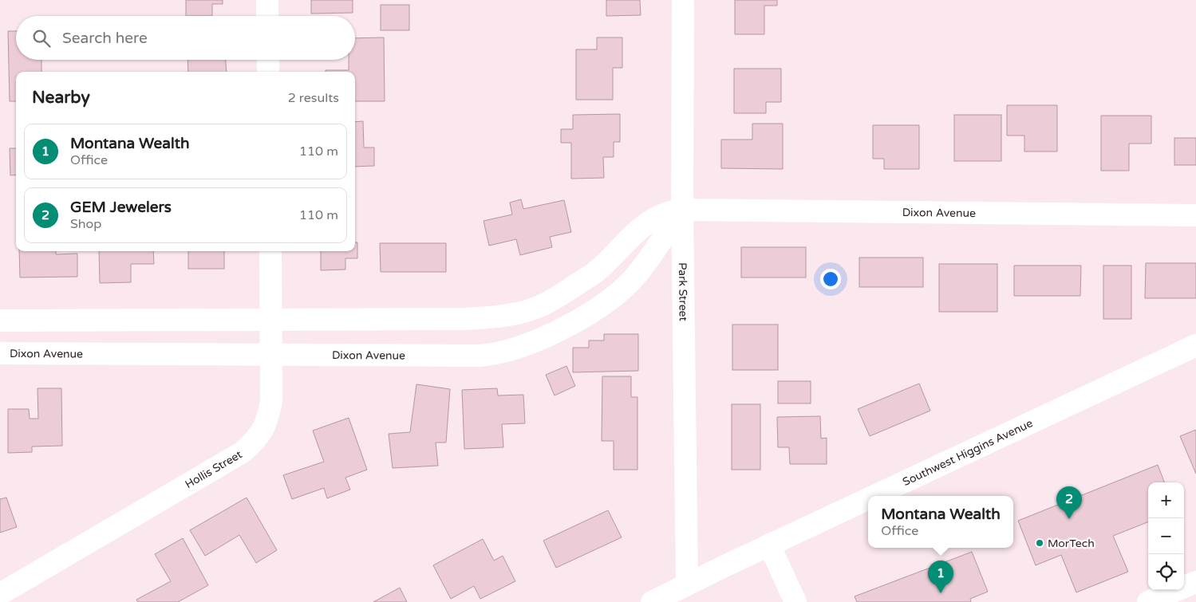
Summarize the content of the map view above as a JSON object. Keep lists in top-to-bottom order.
{
  "streets": {
    "street": [
      "Dixon Avenue",
      "Park Street",
      "Southwest Higgins Avenue",
      "Hollis Street"
    ]
  },
  "crossings": [
    ["Dixon Avenue", "Park Street"],
    ["Dixon Avenue", "Hollis Street"],
    ["Park Street", "Southwest Higgins Avenue"]
  ],
  "places": ["MorTech"],
  "page": {
    "search": "Search here",
    "heading": ["Nearby", "2 results"],
    "list": [
      {
        "mark": "1",
        "name": "Montana Wealth",
        "note": "Office",
        "value": "110 m"
      },
      {
        "mark": "2",
        "name": "GEM Jewelers",
        "note": "Shop",
        "value": "110 m"
      }
    ],
    "map_buttons": ["+", "−"],
    "pins": ["2", "1"],
    "popup": ["Montana Wealth", "Office"]
  }
}
